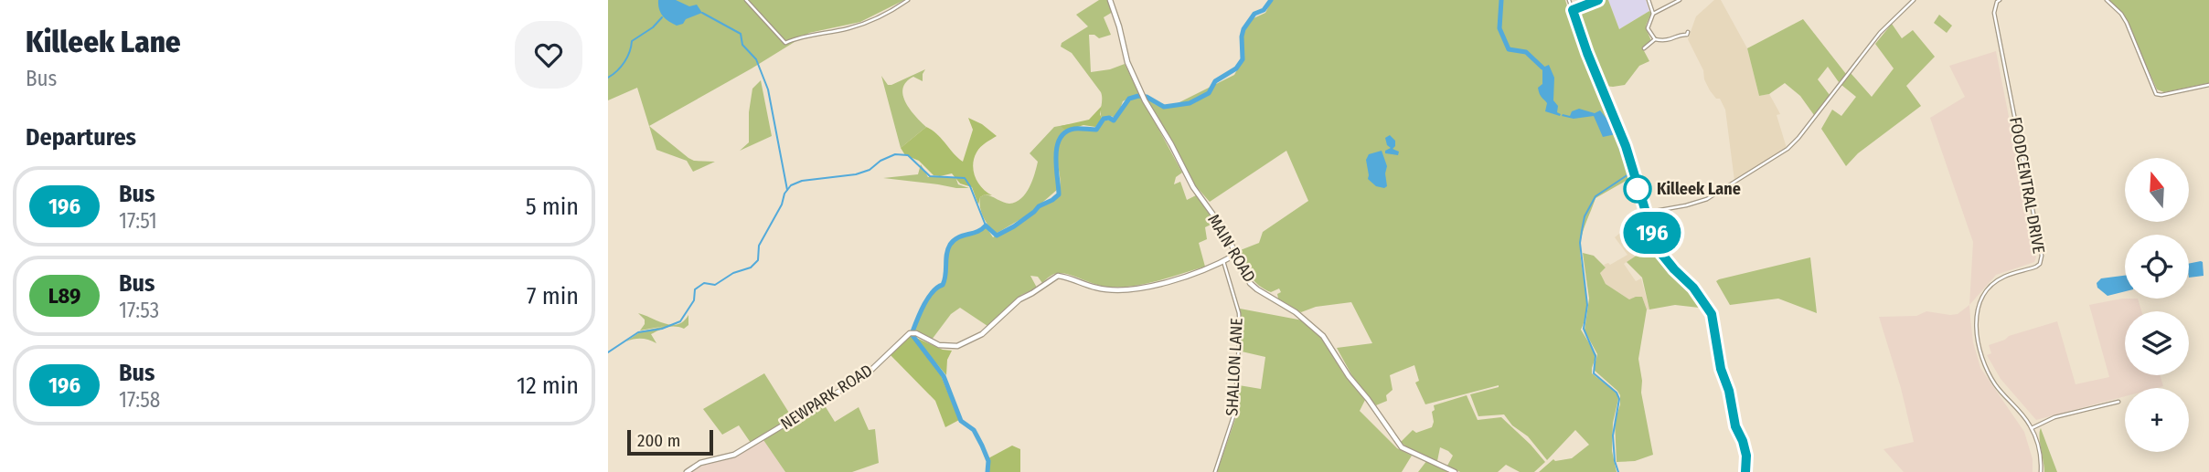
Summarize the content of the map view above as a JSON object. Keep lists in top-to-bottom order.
{
  "streets": {
    "main road": ["MAIN ROAD", "NEWPARK ROAD"],
    "street": ["FOODCENTRAL DRIVE", "SHALLON LANE"]
  },
  "crossings": [
    ["MAIN ROAD", "NEWPARK ROAD"],
    ["SHALLON LANE", "NEWPARK ROAD"]
  ],
  "places": ["Killeek Lane"],
  "lines": ["bus line 196"],
  "scale_bar": "200 m",
  "north": "top",
  "page": {
    "heading": [
      ["Killeek Lane", "Bus"],
      "Departures"
    ],
    "on_map": "196",
    "map_buttons": "+",
    "list": [
      {
        "mark": "196",
        "name": "Bus",
        "note": "17:51",
        "value": "5 min"
      },
      {
        "mark": "L89",
        "name": "Bus",
        "note": "17:53",
        "value": "7 min"
      },
      {
        "mark": "196",
        "name": "Bus",
        "note": "17:58",
        "value": "12 min"
      }
    ],
    "scale": "200 m"
  }
}
